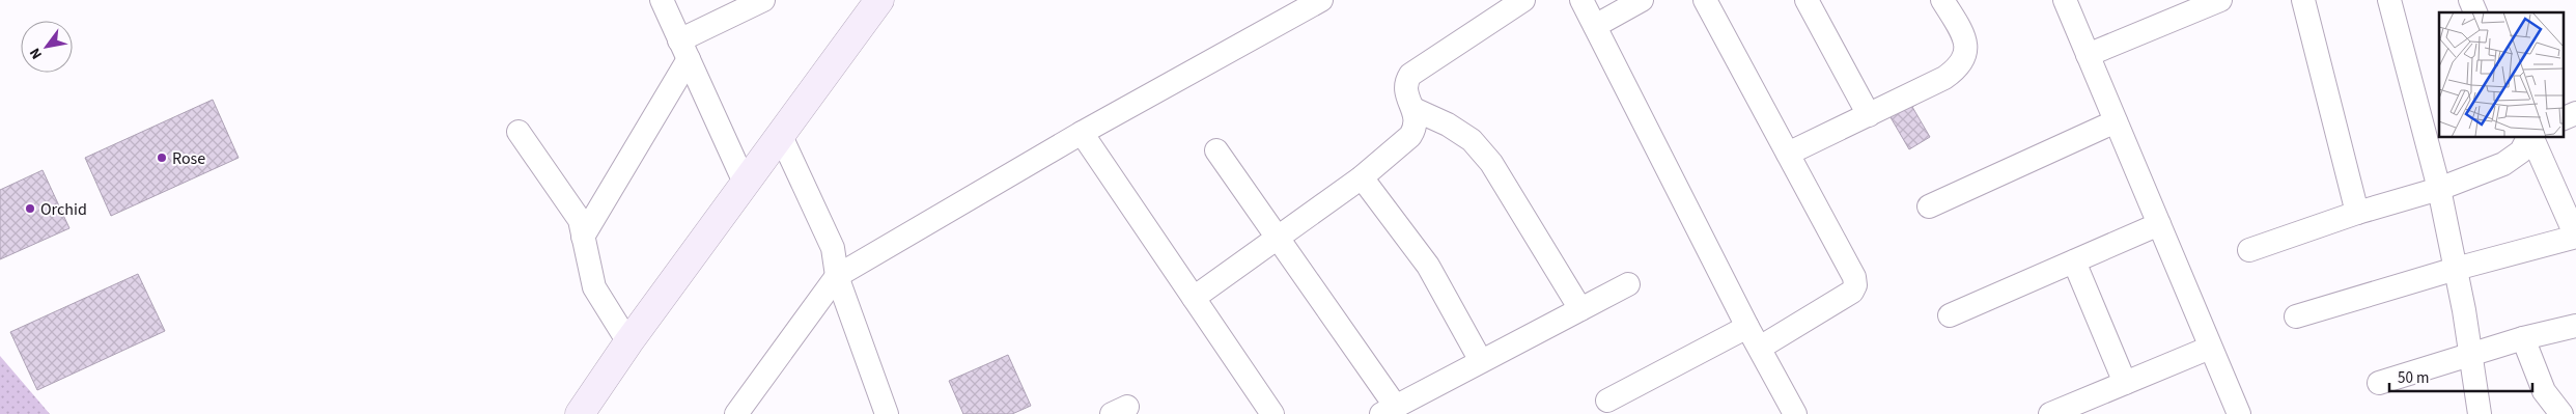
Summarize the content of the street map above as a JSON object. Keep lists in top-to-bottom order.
{
  "places": ["Rose", "Orchid"],
  "scale_bar": "50 m",
  "north": "bottom left"
}
